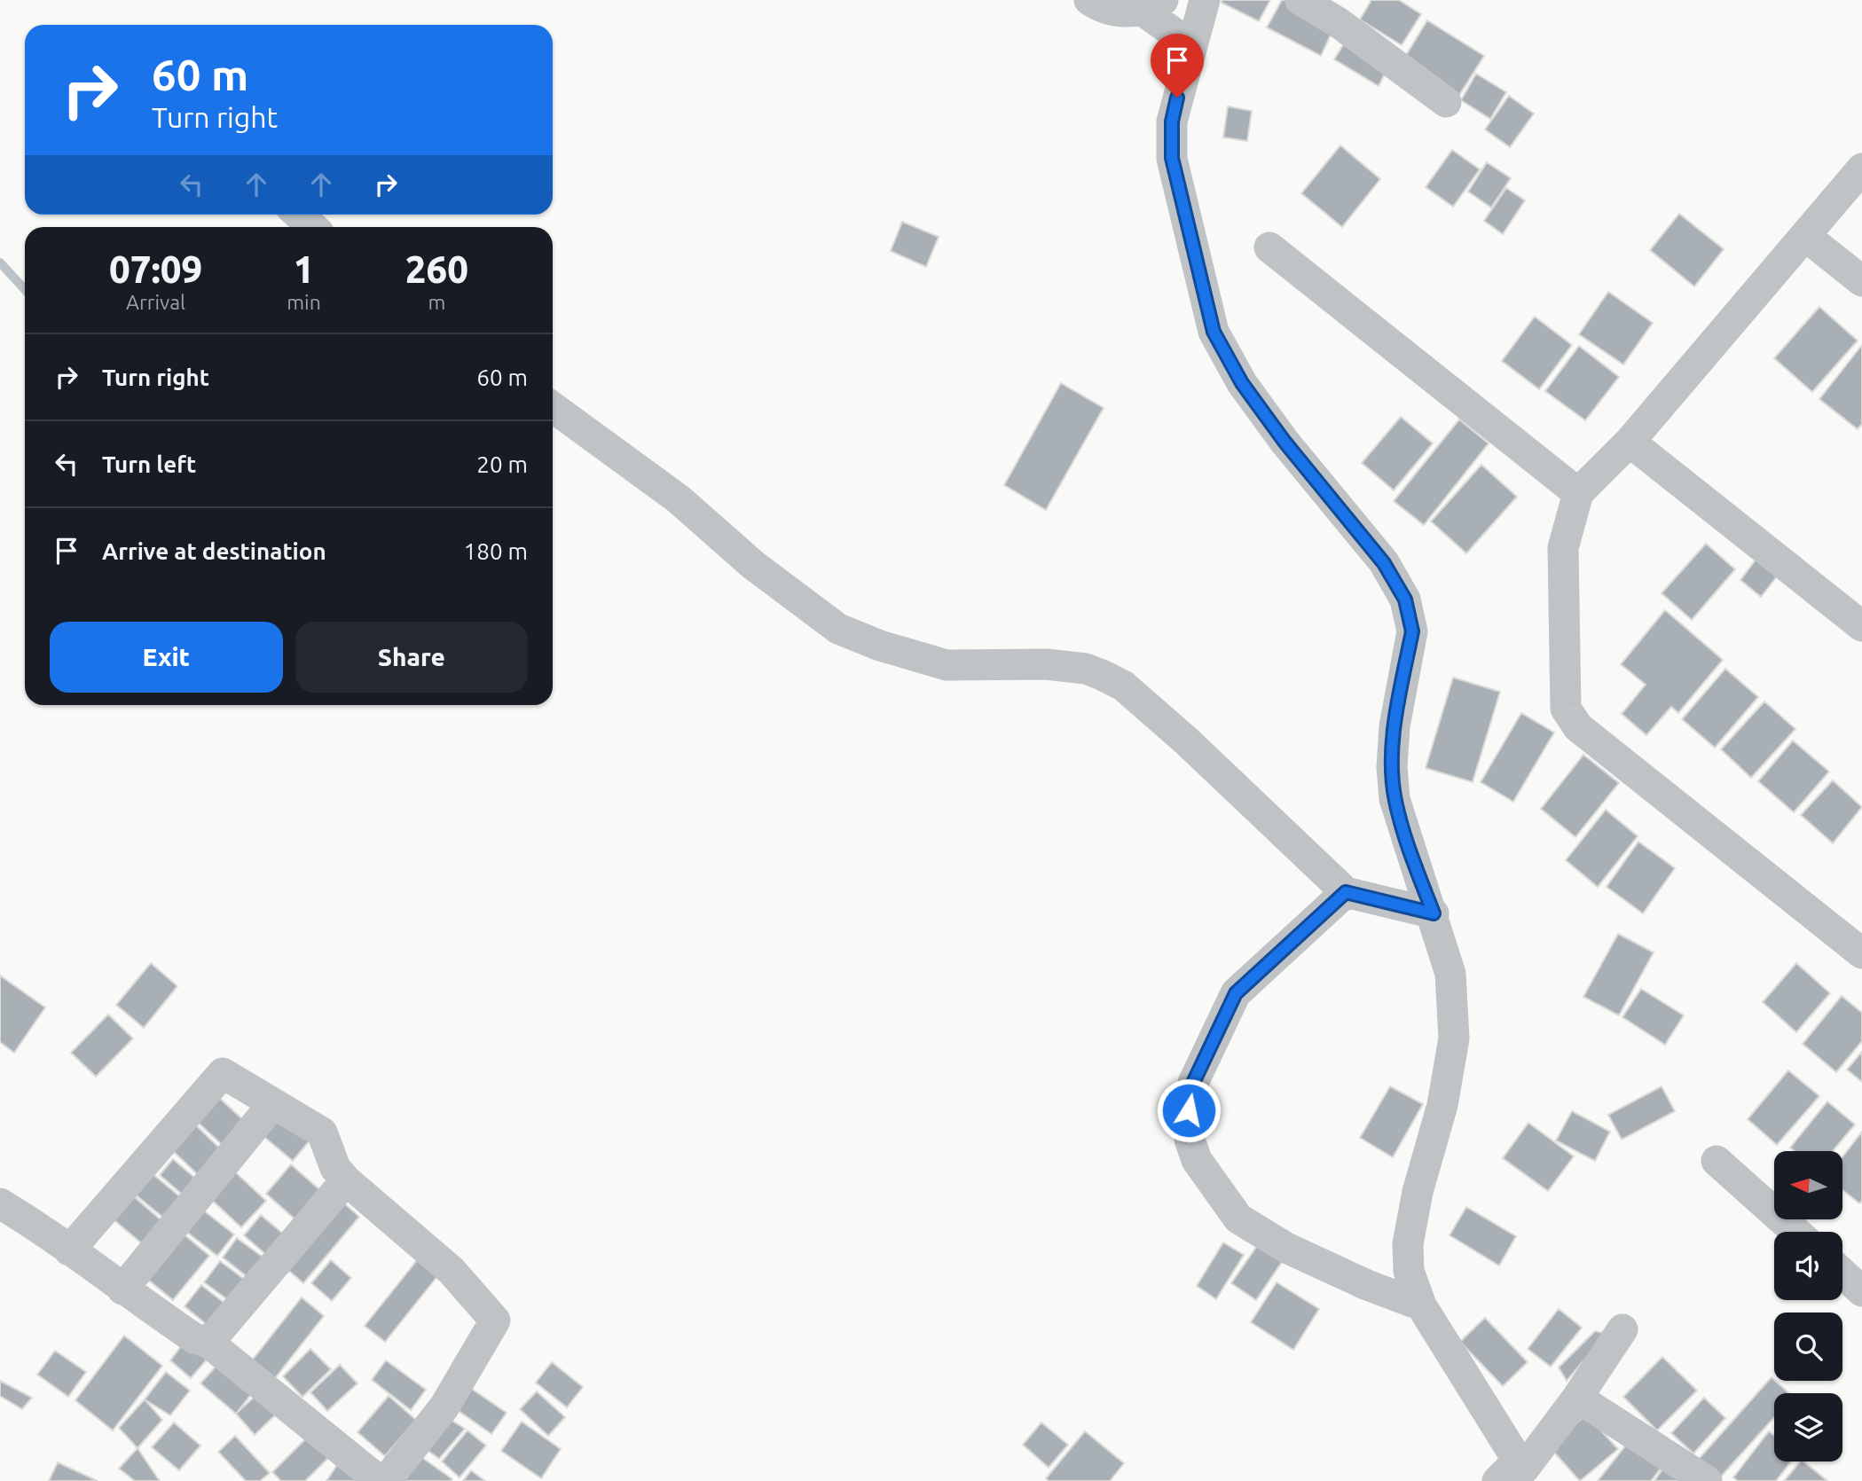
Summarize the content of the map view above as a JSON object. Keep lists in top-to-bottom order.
{
  "north": "left",
  "page": {
    "turn": ["60 m", "Turn right"],
    "eta": [
      "07:09",
      "Arrival",
      "1",
      "min",
      "260",
      "m"
    ],
    "list": [
      {
        "name": "Turn right",
        "value": "60 m"
      },
      {
        "name": "Turn left",
        "value": "20 m"
      },
      {
        "name": "Arrive at destination",
        "value": "180 m"
      }
    ],
    "buttons": ["Exit", "Share"]
  }
}
